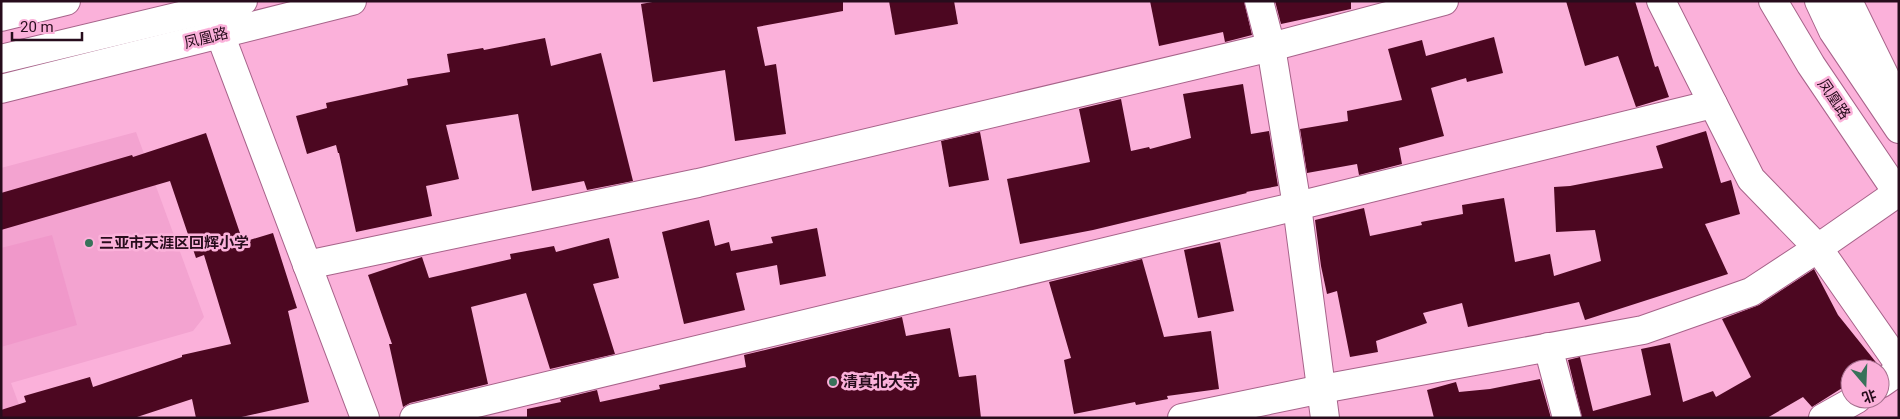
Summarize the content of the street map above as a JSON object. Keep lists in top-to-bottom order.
{
  "streets": {
    "main road": ["凤凰路"]
  },
  "places": ["三亚市天涯区回辉小学", "清真北大寺"],
  "scale_bar": "20 m",
  "north": "bottom"
}
